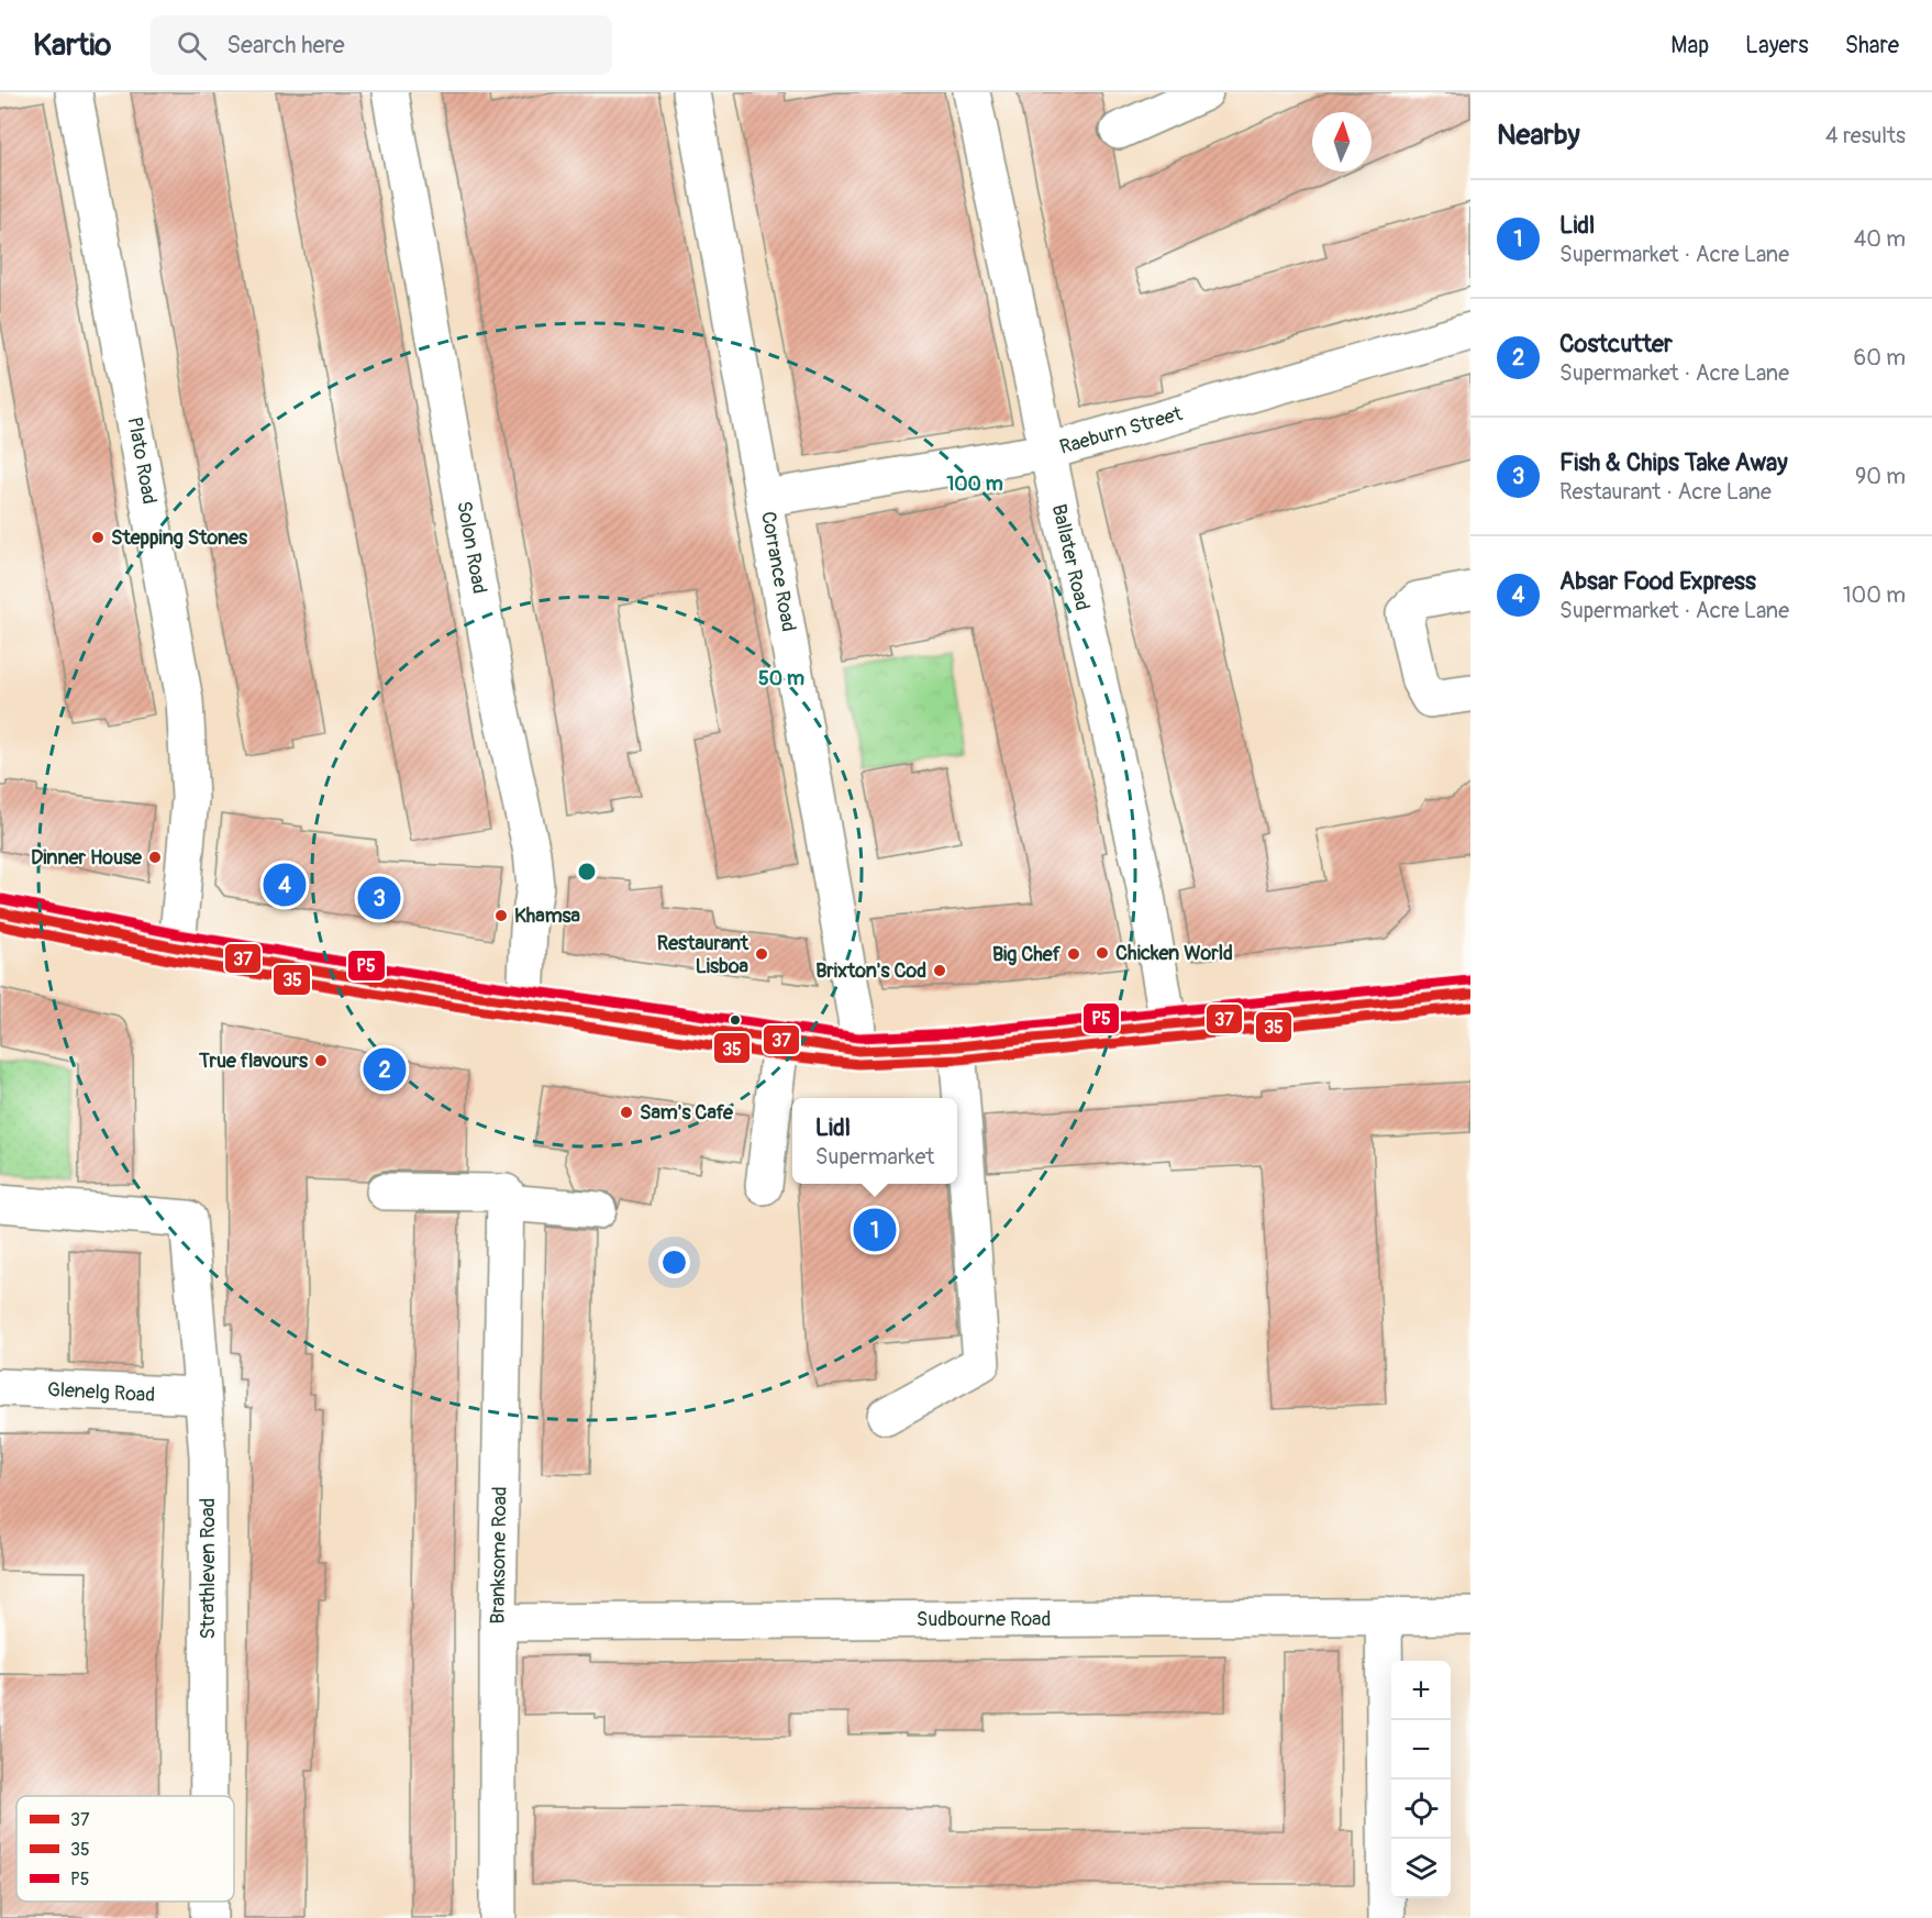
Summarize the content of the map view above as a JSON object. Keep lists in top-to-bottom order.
{
  "streets": {
    "street": [
      "Raeburn Street",
      "Plato Road",
      "Solon Road",
      "Ballater Road",
      "Corrance Road",
      "Glenelg Road",
      "Branksome Road",
      "Strathleven Road",
      "Sudbourne Road"
    ]
  },
  "crossings": [
    ["Raeburn Street", "Ballater Road"],
    ["Raeburn Street", "Corrance Road"],
    ["Glenelg Road", "Strathleven Road"],
    ["Branksome Road", "Sudbourne Road"]
  ],
  "places": [
    "Stepping Stones",
    "Dinner House",
    "Khamsa",
    "Chicken World",
    "Restaurant Lisboa",
    "Big Chef",
    "Brixton's Cod",
    "True flavours",
    "Sam's Cafe"
  ],
  "lines": ["transit line P5", "transit line 37", "transit line 35"],
  "legend": ["37", "35", "P5"],
  "north": "top",
  "page": {
    "header": "Kartio",
    "search": "Search here",
    "nav": ["Map", "Layers", "Share"],
    "heading": ["Nearby", "4 results"],
    "list": [
      {
        "mark": "1",
        "name": "Lidl",
        "note": "Supermarket · Acre Lane",
        "value": "40 m"
      },
      {
        "mark": "2",
        "name": "Costcutter",
        "note": "Supermarket · Acre Lane",
        "value": "60 m"
      },
      {
        "mark": "3",
        "name": "Fish & Chips Take Away",
        "note": "Restaurant · Acre Lane",
        "value": "90 m"
      },
      {
        "mark": "4",
        "name": "Absar Food Express",
        "note": "Supermarket · Acre Lane",
        "value": "100 m"
      }
    ],
    "pins": [
      "4",
      "3",
      "2",
      "1"
    ],
    "popup": ["Lidl", "Supermarket"],
    "map_buttons": ["+", "−"]
  },
  "rings": ["100 m", "50 m"]
}
